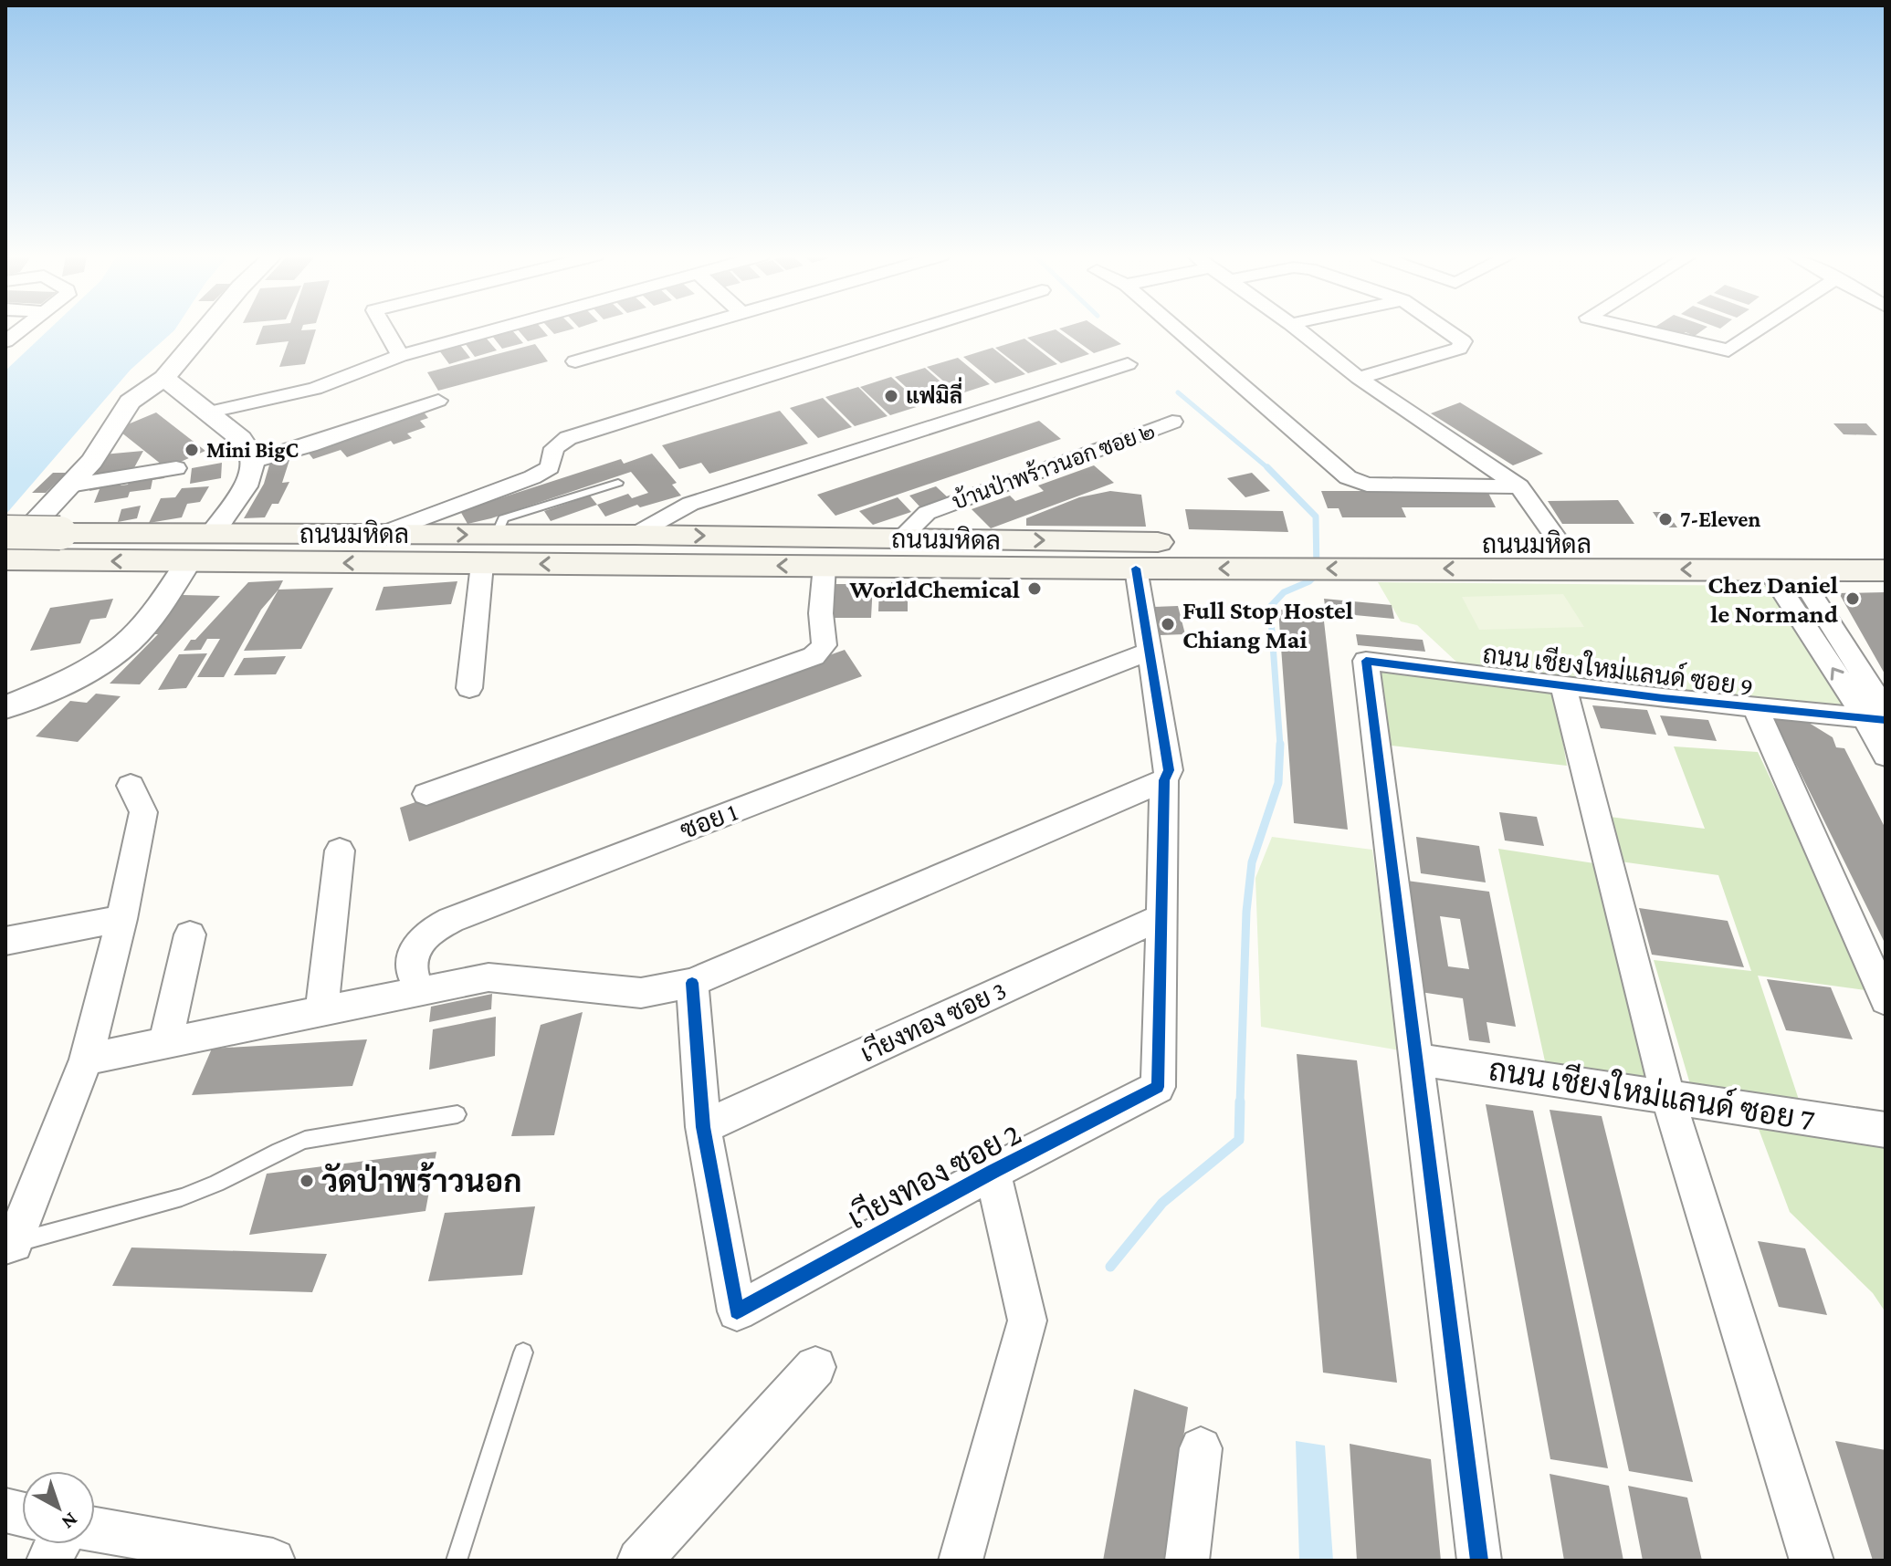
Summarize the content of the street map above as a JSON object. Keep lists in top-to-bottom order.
{
  "streets": {
    "main road": ["ถนนมหิดล"],
    "street": [
      "บ้านป่าพร้าวนอก ซอย ๒",
      "ถนน เชียงใหม่แลนด์ ซอย 9",
      "ซอย 1",
      "เาียงทอง ซอย 3",
      "ถนน เชียงใหม่แลนด์ ซอย 7",
      "เาียงทอง ซอย 2"
    ]
  },
  "crossings": [
    ["บ้านป่าพร้าวนอก ซอย ๒", "ถนนมหิดล"],
    ["ถนน เชียงใหม่แลนด์ ซอย 9", "ถนน เชียงใหม่แลนด์ ซอย 7"],
    ["เาียงทอง ซอย 3", "เาียงทอง ซอย 2"]
  ],
  "places": [
    "แฟมิลี่",
    "Mini BigC",
    "7-Eleven",
    "WorldChemical",
    "Chez Daniel le Normand",
    "Full Stop Hostel Chiang Mai",
    "วัดป่าพร้าวนอก"
  ],
  "north": "bottom right"
}
